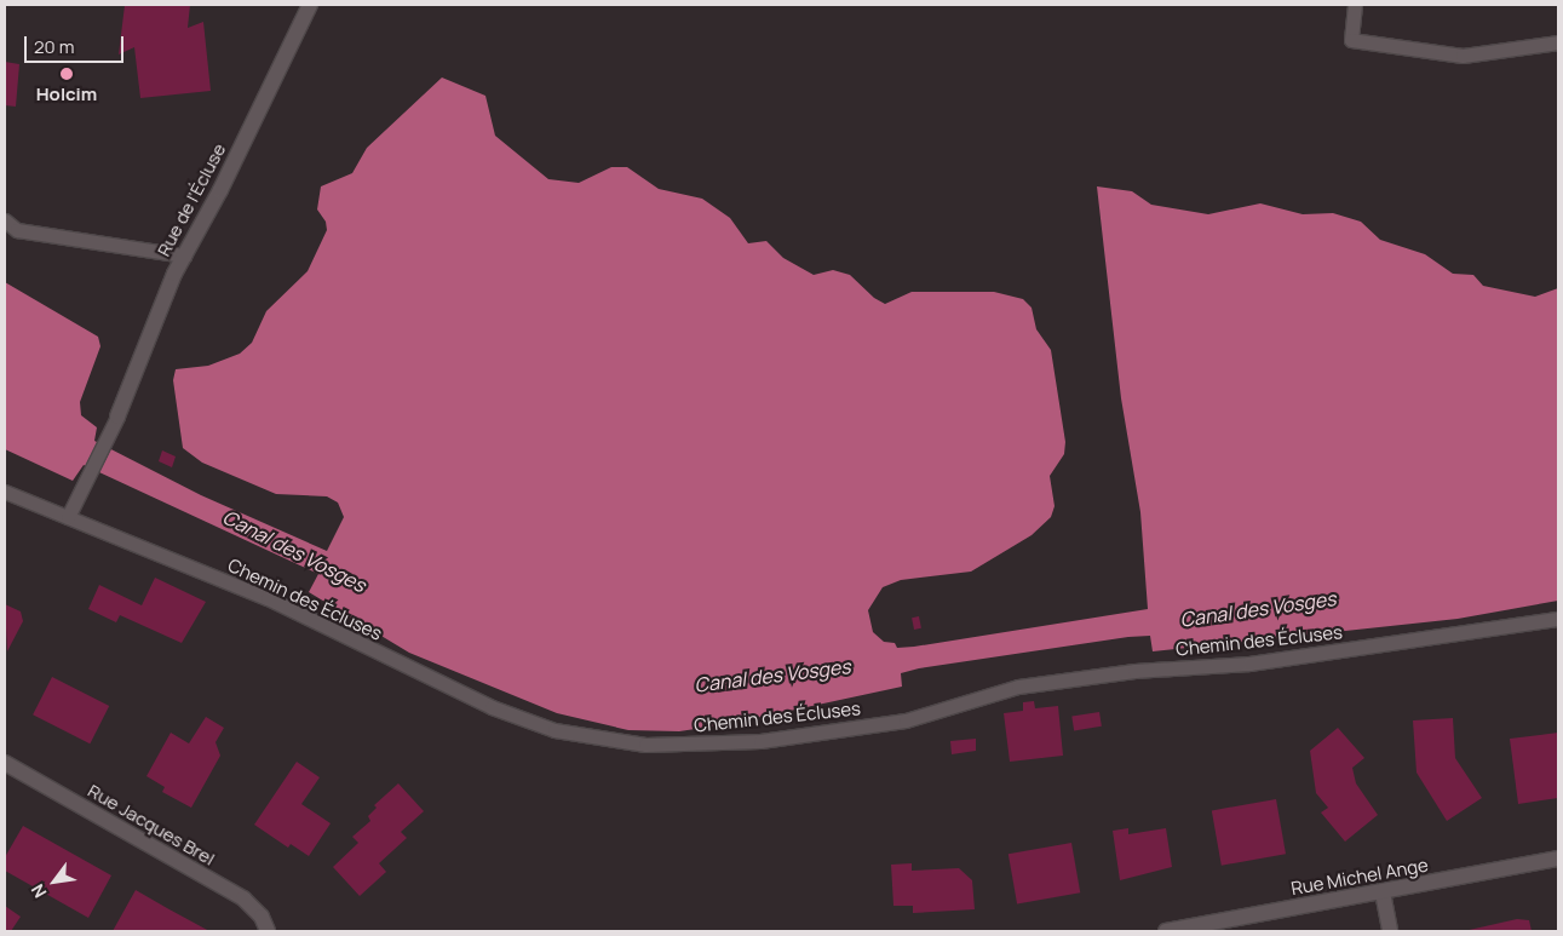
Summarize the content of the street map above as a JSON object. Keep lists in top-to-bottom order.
{
  "streets": {
    "street": ["Rue de l'Écluse", "Rue Jacques Brel", "Rue Michel Ange"],
    "lane": ["Chemin des Écluses"]
  },
  "water": ["Canal des Vosges"],
  "places": ["Holcim"],
  "scale_bar": "20 m",
  "north": "bottom left"
}
